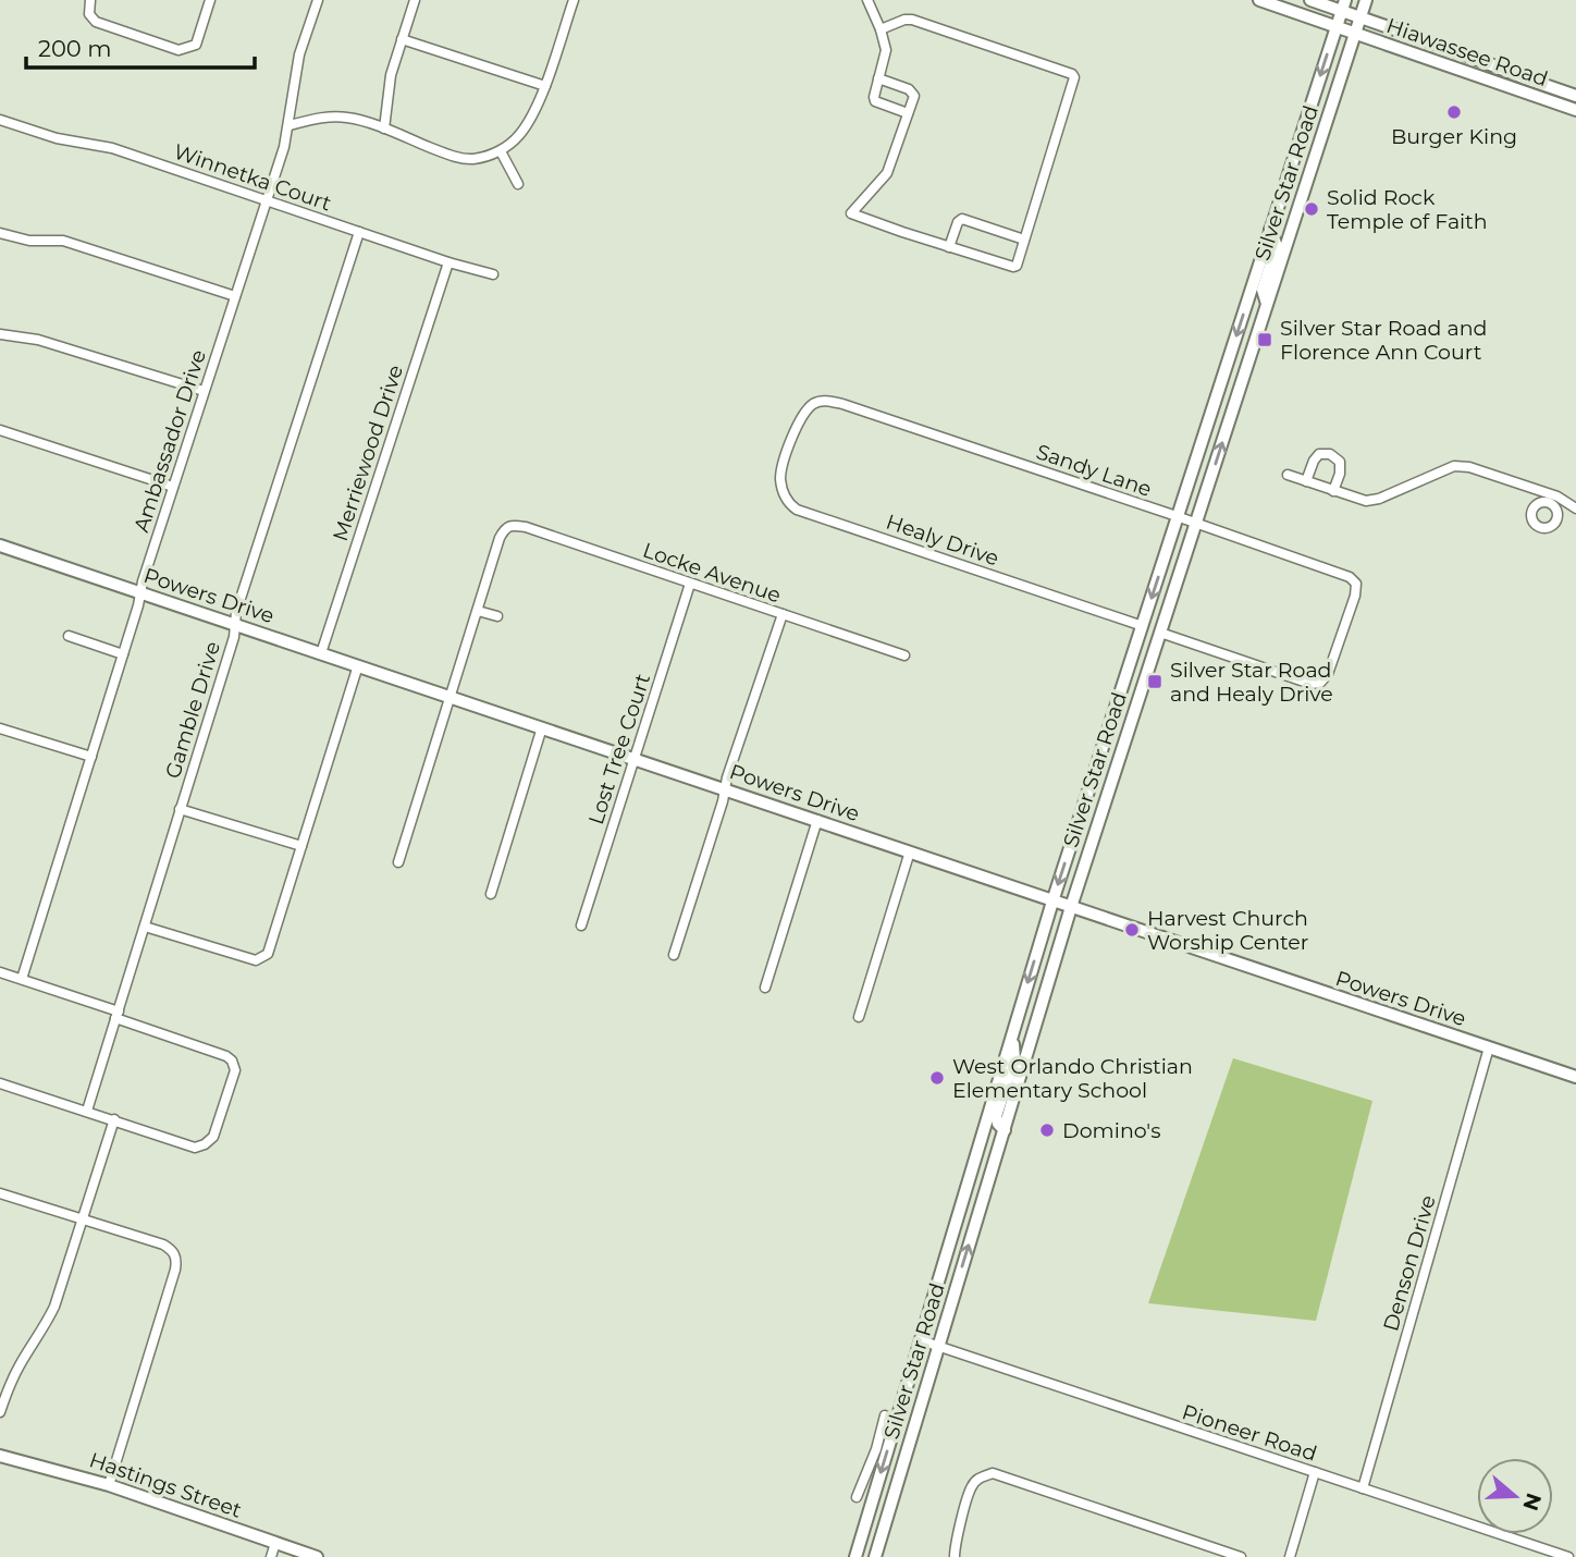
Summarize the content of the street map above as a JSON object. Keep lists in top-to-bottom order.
{
  "streets": {
    "main road": [
      "Hiawassee Road",
      "Silver Star Road",
      "Powers Drive",
      "Hastings Street"
    ],
    "street": [
      "Winnetka Court",
      "Ambassador Drive",
      "Merriewood Drive",
      "Sandy Lane",
      "Healy Drive",
      "Locke Avenue",
      "Gamble Drive",
      "Lost Tree Court",
      "Denson Drive",
      "Pioneer Road"
    ]
  },
  "crossings": [
    ["Hiawassee Road", "Silver Star Road"],
    ["Winnetka Court", "Ambassador Drive"],
    ["Winnetka Court", "Merriewood Drive"],
    ["Winnetka Court", "Gamble Drive"],
    ["Silver Star Road", "Sandy Lane"],
    ["Silver Star Road", "Healy Drive"],
    ["Silver Star Road", "Powers Drive"],
    ["Silver Star Road", "Pioneer Road"],
    ["Ambassador Drive", "Powers Drive"],
    ["Merriewood Drive", "Powers Drive"],
    ["Sandy Lane", "Healy Drive"],
    ["Locke Avenue", "Lost Tree Court"],
    ["Powers Drive", "Gamble Drive"],
    ["Powers Drive", "Lost Tree Court"],
    ["Powers Drive", "Denson Drive"],
    ["Denson Drive", "Pioneer Road"]
  ],
  "places": {
    "other": [
      "Burger King",
      "Solid Rock Temple of Faith",
      "Harvest Church Worship Center",
      "West Orlando Christian Elementary School",
      "Domino's"
    ],
    "transit": ["Silver Star Road and Florence Ann Court", "Silver Star Road and Healy Drive"]
  },
  "scale_bar": "200 m",
  "north": "right"
}
